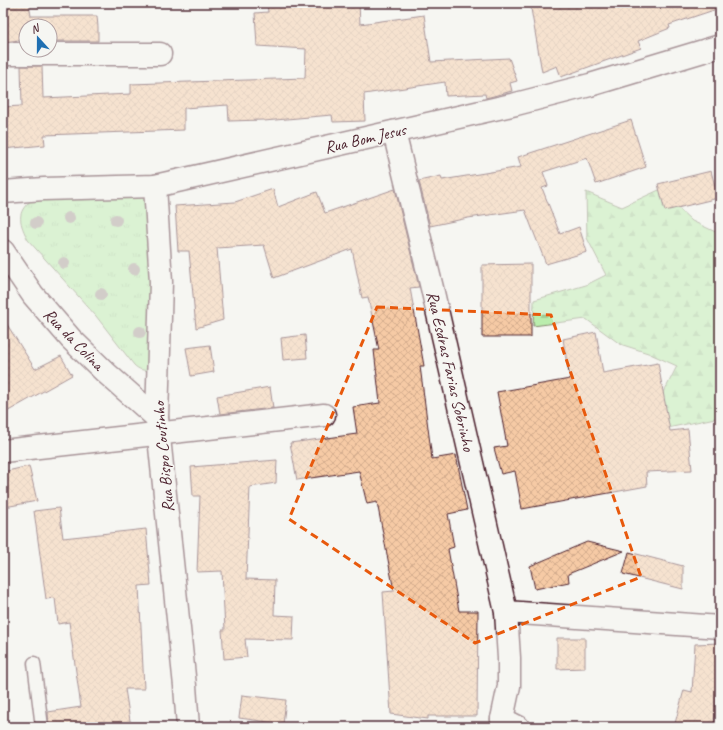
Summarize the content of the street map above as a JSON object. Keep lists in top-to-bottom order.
{
  "streets": {
    "street": [
      "Rua Bom Jesus",
      "Rua da Colina",
      "Rua Esdras Farias Sobrinho",
      "Rua Bispo Coutinho"
    ]
  },
  "crossings": [
    ["Rua Bom Jesus", "Rua Esdras Farias Sobrinho"],
    ["Rua Bom Jesus", "Rua Bispo Coutinho"],
    ["Rua da Colina", "Rua Bispo Coutinho"]
  ],
  "north": "top"
}
